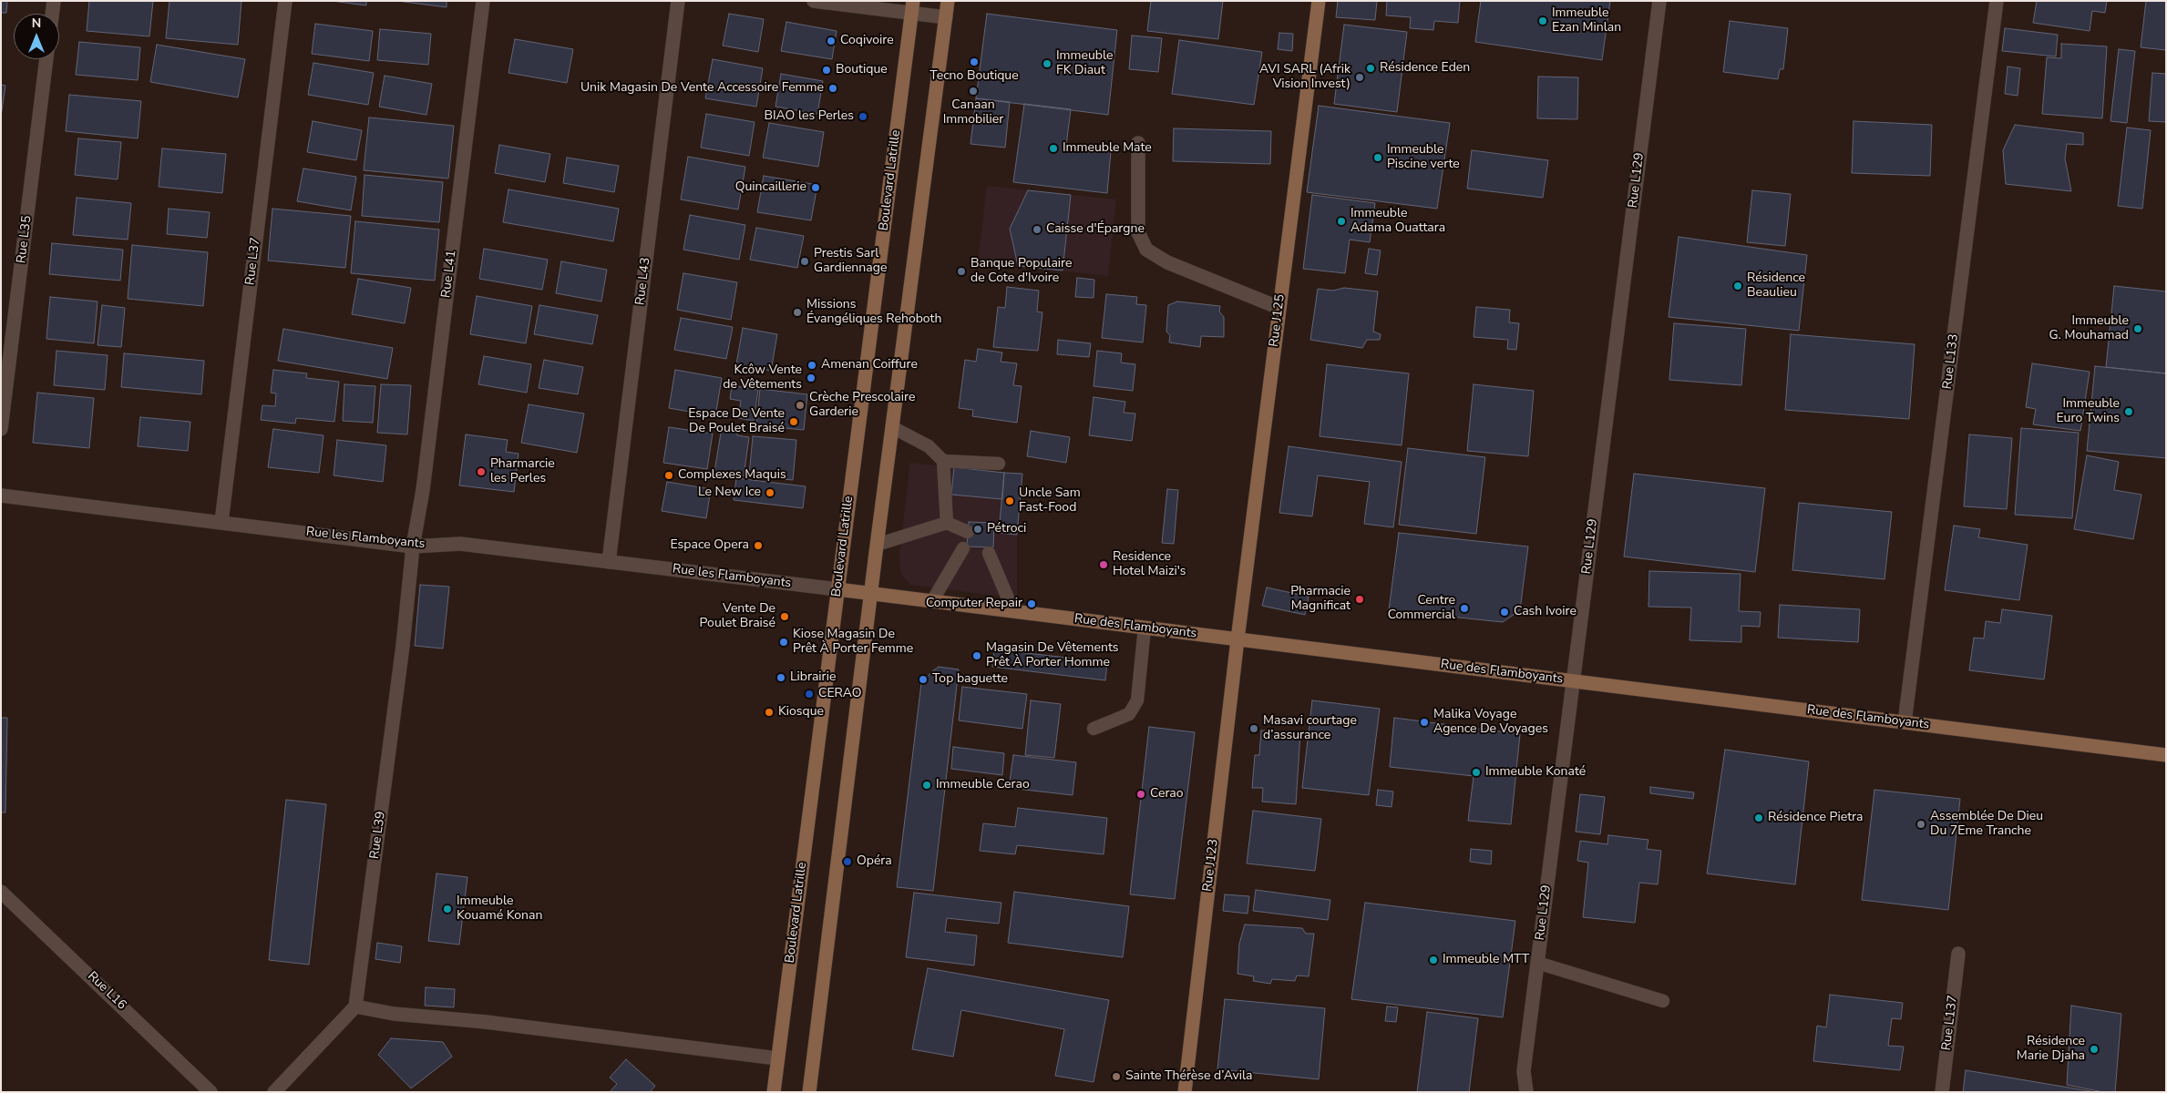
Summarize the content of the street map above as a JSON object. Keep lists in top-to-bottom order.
{
  "streets": {
    "street": [
      "Boulevard Latrille",
      "Rue L129",
      "Rue L35",
      "Rue L37",
      "Rue L41",
      "Rue L43",
      "Rue J125",
      "Rue L133",
      "Rue les Flamboyants",
      "Rue des Flamboyants",
      "Rue L39",
      "Rue J123",
      "Rue L16",
      "Rue L137"
    ]
  },
  "crossings": [
    ["Boulevard Latrille", "Rue les Flamboyants"],
    ["Boulevard Latrille", "Rue des Flamboyants"],
    ["Rue L129", "Rue des Flamboyants"],
    ["Rue L37", "Rue les Flamboyants"],
    ["Rue L41", "Rue les Flamboyants"],
    ["Rue L41", "Rue L39"],
    ["Rue L43", "Rue les Flamboyants"],
    ["Rue J125", "Rue des Flamboyants"],
    ["Rue J125", "Rue J123"],
    ["Rue L133", "Rue des Flamboyants"],
    ["Rue les Flamboyants", "Rue des Flamboyants"],
    ["Rue les Flamboyants", "Rue L39"],
    ["Rue des Flamboyants", "Rue J123"]
  ],
  "places": [
    "Immeuble Ezan Minlan",
    "Coqivoire",
    "Tecno Boutique",
    "Immeuble FK Diaut",
    "Résidence Eden",
    "Boutique",
    "AVI SARL (Afrik Vision Invest)",
    "Unik Magasin De Vente Accessoire Femme",
    "Canaan Immobilier",
    "BIAO les Perles",
    "Immeuble Mate",
    "Immeuble Piscine verte",
    "Quincaillerie",
    "Immeuble Adama Ouattara",
    "Caisse d'Épargne",
    "Prestis Sarl Gardiennage",
    "Banque Populaire de Cote d'Ivoire",
    "Résidence Beaulieu",
    "Missions Évangéliques Rehoboth",
    "Immeuble G. Mouhamad",
    "Amenan Coiffure",
    "Kcôw Vente de Vêtements",
    "Crèche Prescolaire Garderie",
    "Immeuble Euro Twins",
    "Espace De Vente De Poulet Braisé",
    "Pharmarcie les Perles",
    "Complexes Maquis",
    "Le New Ice",
    "Uncle Sam Fast-Food",
    "Pétroci",
    "Espace Opera",
    "Residence Hotel Maizi's",
    "Pharmacie Magnificat",
    "Computer Repair",
    "Centre Commercial",
    "Cash Ivoire",
    "Vente De Poulet Braisé",
    "Kiose Magasin De Prêt À Porter Femme",
    "Magasin De Vêtements Prêt À Porter Homme",
    "Librairie",
    "Top baguette",
    "CERAO",
    "Kiosque",
    "Malika Voyage Agence De Voyages",
    "Masavi courtage d’assurance",
    "Immeuble Konaté",
    "Immeuble Cerao",
    "Cerao",
    "Résidence Pietra",
    "Assemblée De Dieu Du 7Eme Tranche",
    "Opéra",
    "Immeuble Kouamé Konan",
    "Immeuble MTT",
    "Résidence Marie Djaha",
    "Sainte Thérèse d’Avila"
  ],
  "north": "top"
}
